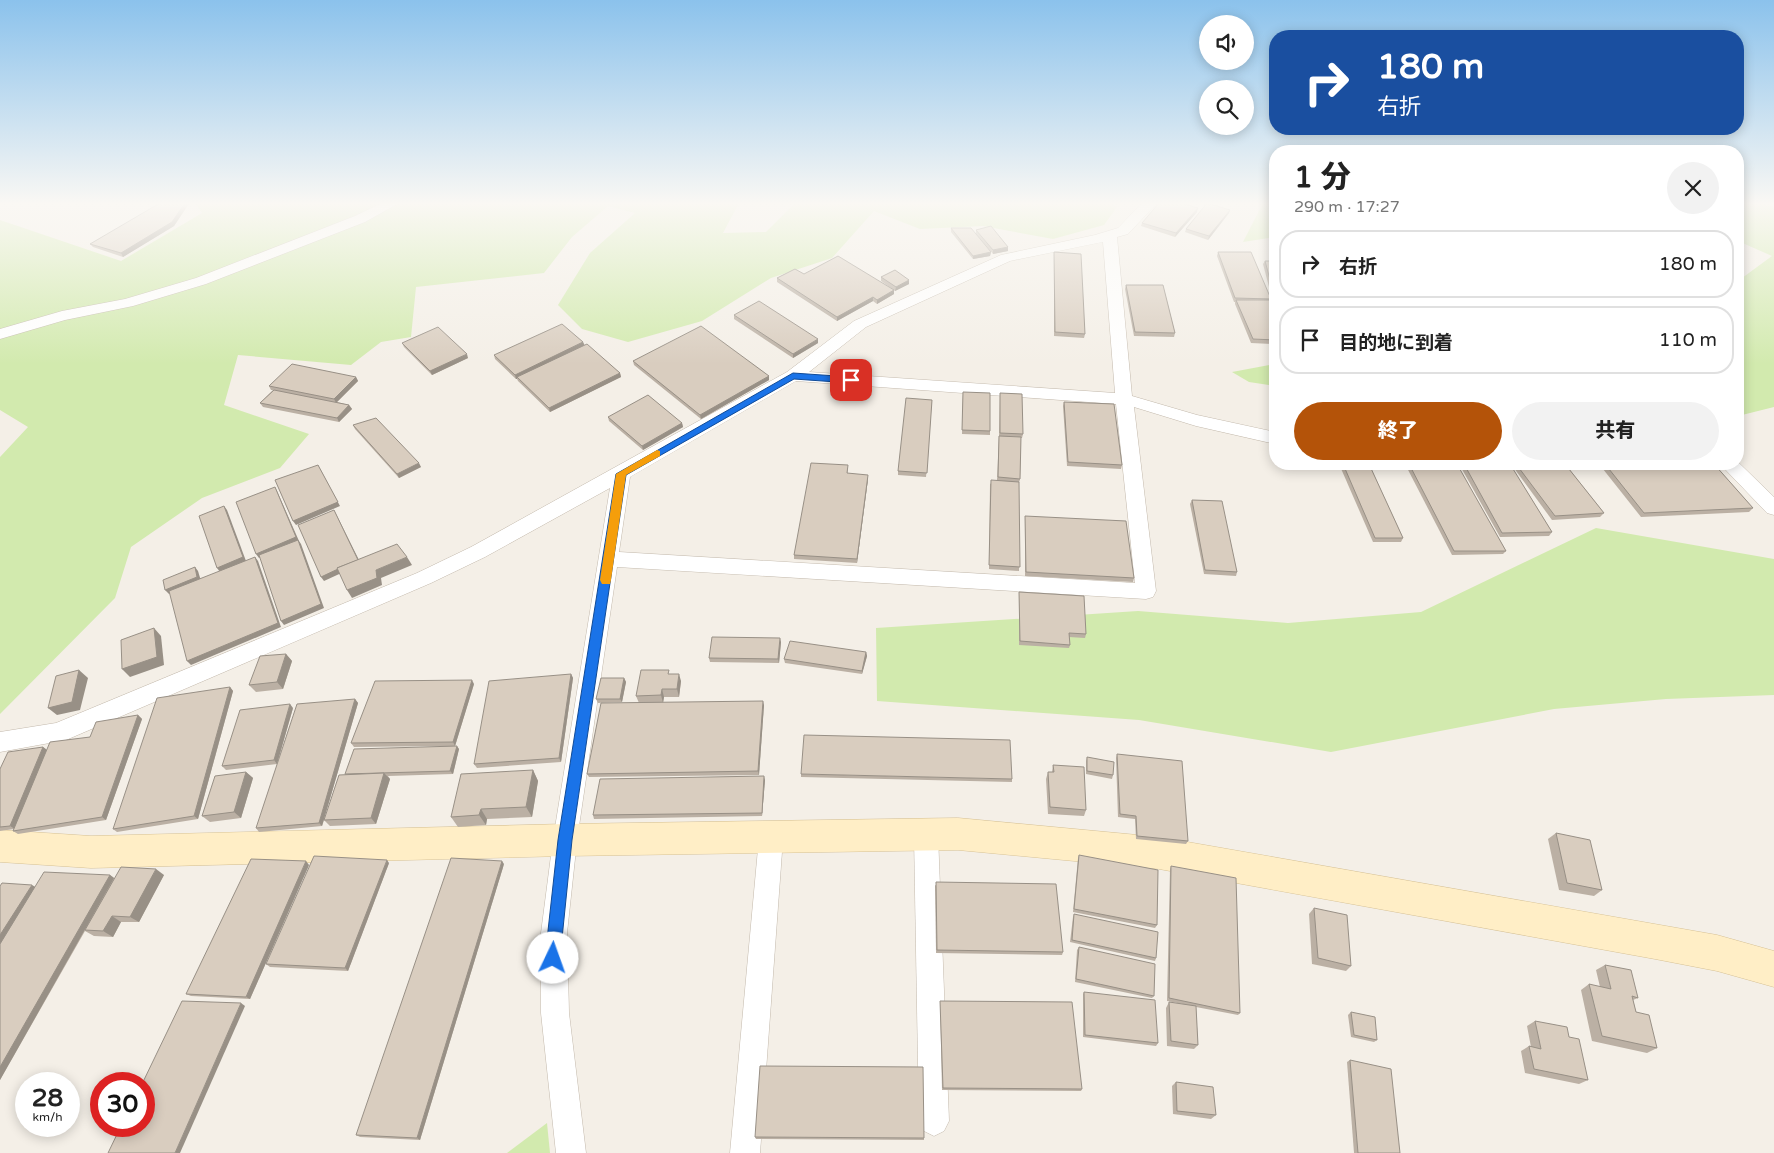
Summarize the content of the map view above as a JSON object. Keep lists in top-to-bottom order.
{
  "page": {
    "turn": ["180 m", "右折"],
    "heading": ["1 分", "290 m · 17:27"],
    "list": [
      {
        "name": "右折",
        "value": "180 m"
      },
      {
        "name": "目的地に到着",
        "value": "110 m"
      }
    ],
    "buttons": ["終了", "共有"],
    "speed": "28 km/h",
    "limit": "30"
  }
}
